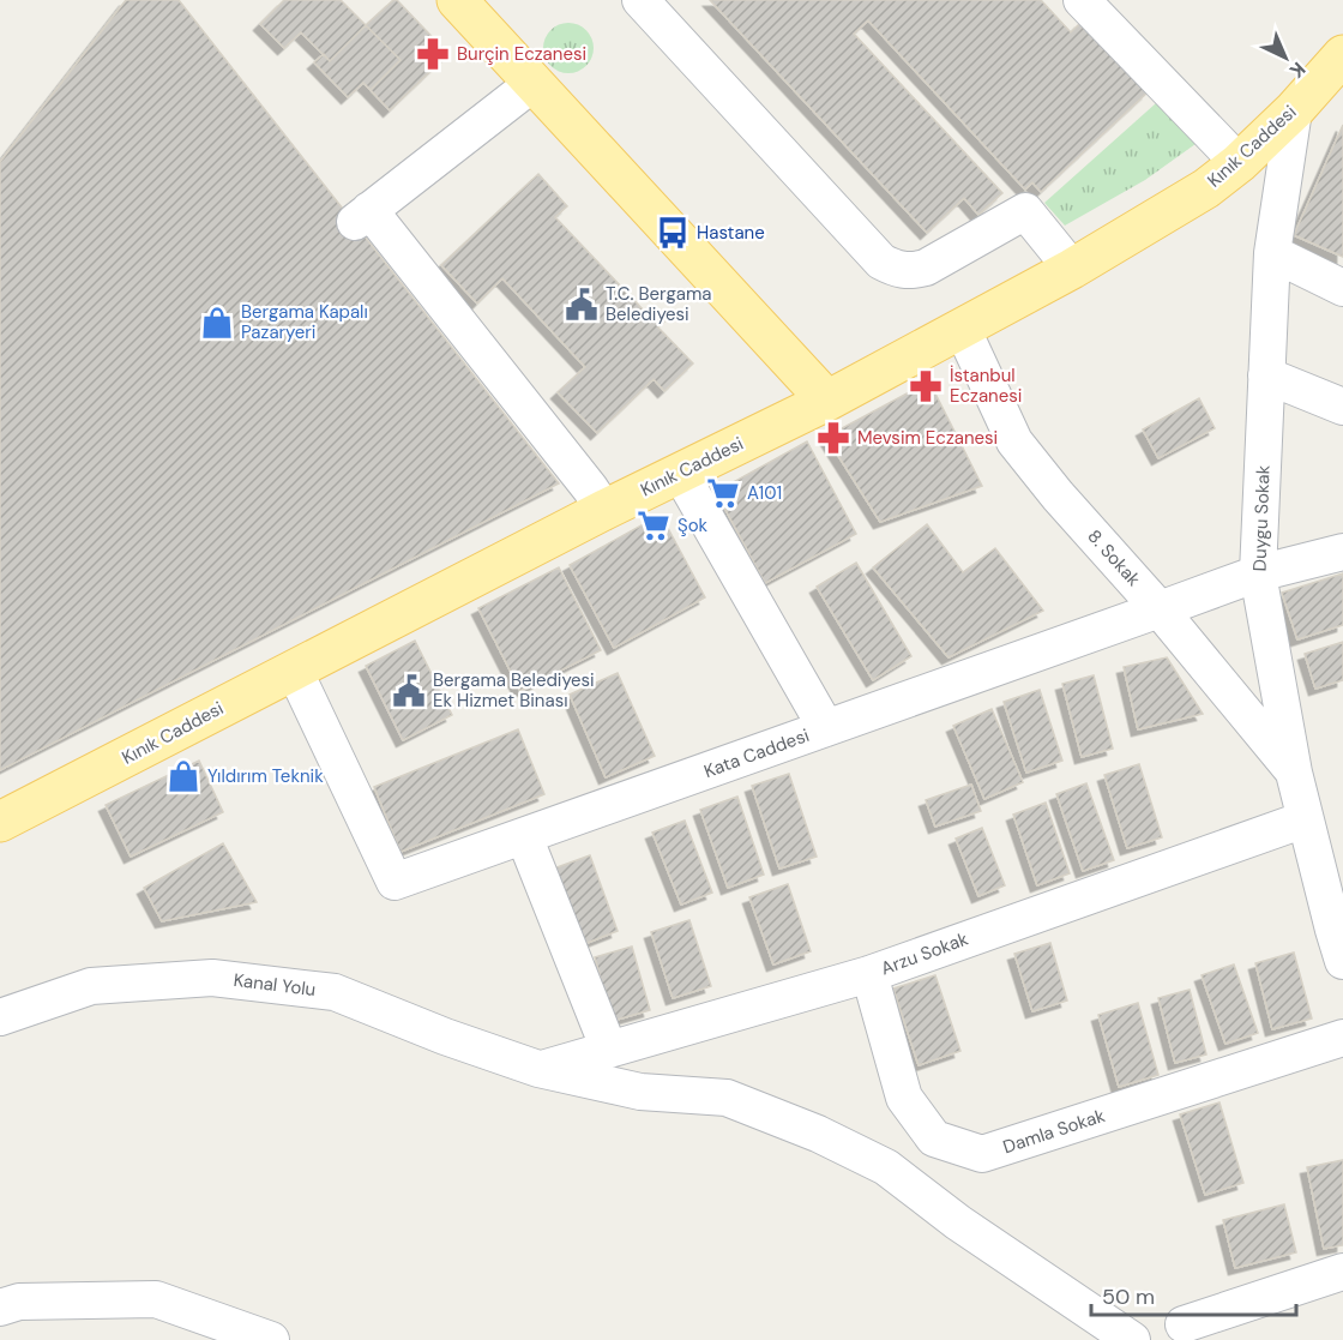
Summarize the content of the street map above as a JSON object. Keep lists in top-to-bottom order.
{
  "streets": {
    "main road": ["Kınık Caddesi"],
    "street": [
      "Duygu Sokak",
      "8. Sokak",
      "Kata Caddesi",
      "Arzu Sokak",
      "Kanal Yolu",
      "Damla Sokak"
    ]
  },
  "crossings": [
    ["Kınık Caddesi", "Duygu Sokak"],
    ["Kınık Caddesi", "8. Sokak"],
    ["Kınık Caddesi", "Kata Caddesi"],
    ["Duygu Sokak", "8. Sokak"],
    ["Duygu Sokak", "Kata Caddesi"],
    ["Duygu Sokak", "Arzu Sokak"],
    ["8. Sokak", "Kata Caddesi"],
    ["Arzu Sokak", "Kanal Yolu"],
    ["Arzu Sokak", "Damla Sokak"]
  ],
  "places": {
    "pharmacy": ["Burçin Eczanesi", "İstanbul Eczanesi", "Mevsim Eczanesi"],
    "bus stop": ["Hastane"],
    "public building": ["T.C. Bergama Belediyesi", "Bergama Belediyesi Ek Hizmet Binası"],
    "shop": ["Bergama Kapalı Pazaryeri", "Yıldırım Teknik"],
    "supermarket": ["A101", "Şok"]
  },
  "scale_bar": "50 m",
  "north": "bottom right"
}
